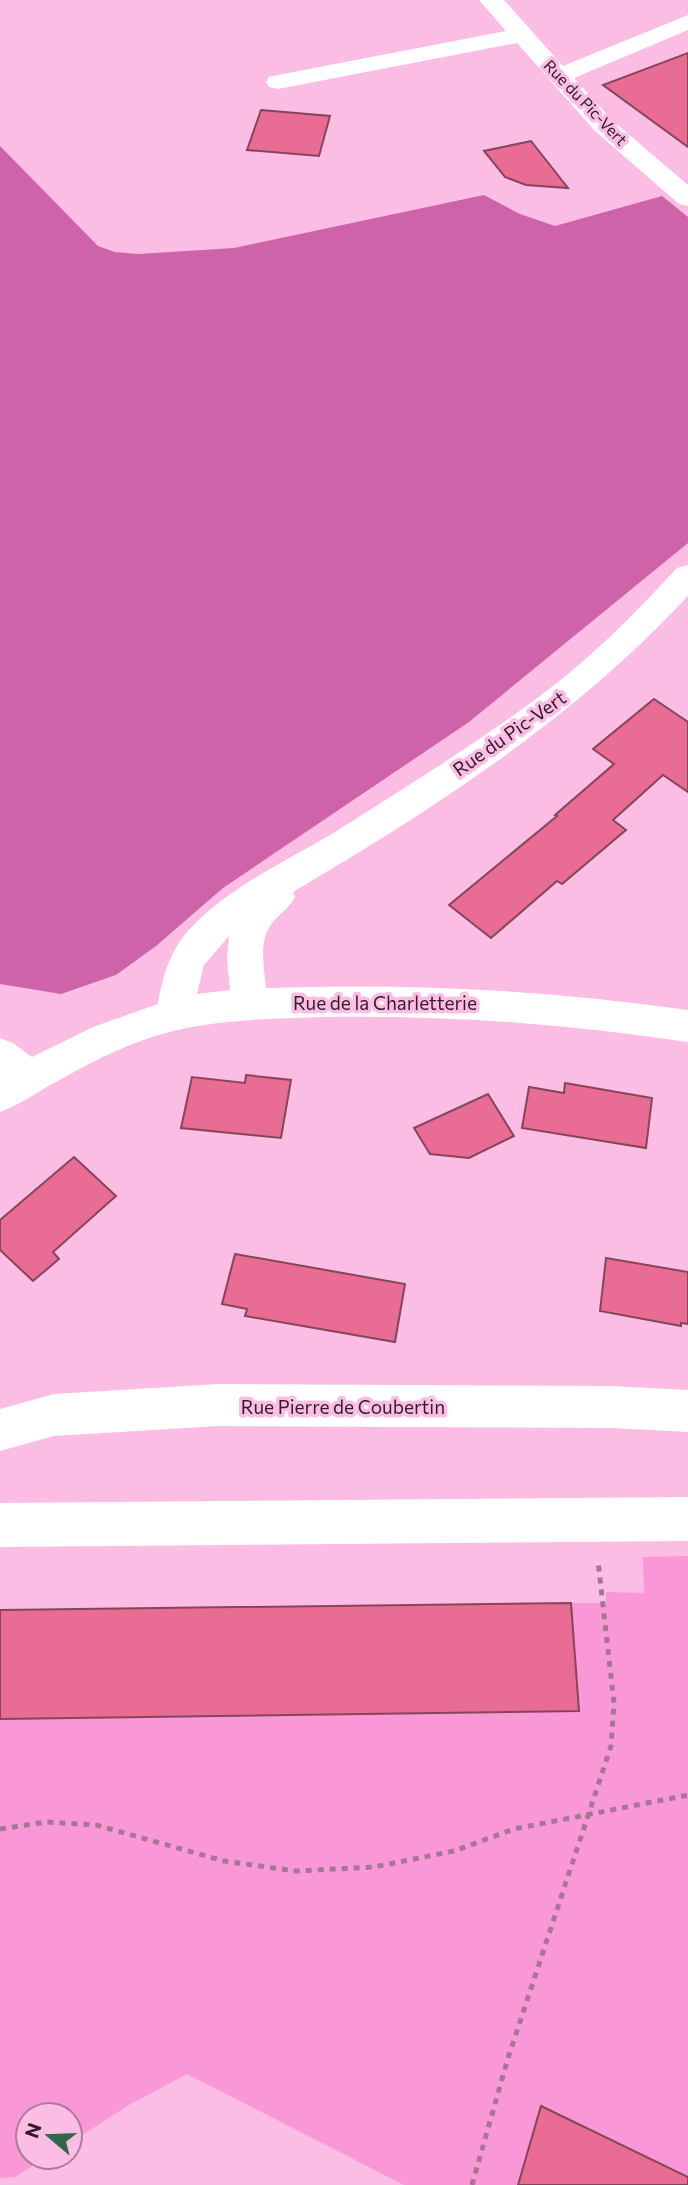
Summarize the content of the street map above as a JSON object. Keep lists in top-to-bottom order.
{
  "streets": {
    "street": ["Rue du Pic-Vert", "Rue de la Charletterie", "Rue Pierre de Coubertin"]
  },
  "crossings": [
    ["Rue du Pic-Vert", "Rue de la Charletterie"]
  ],
  "north": "left"
}
